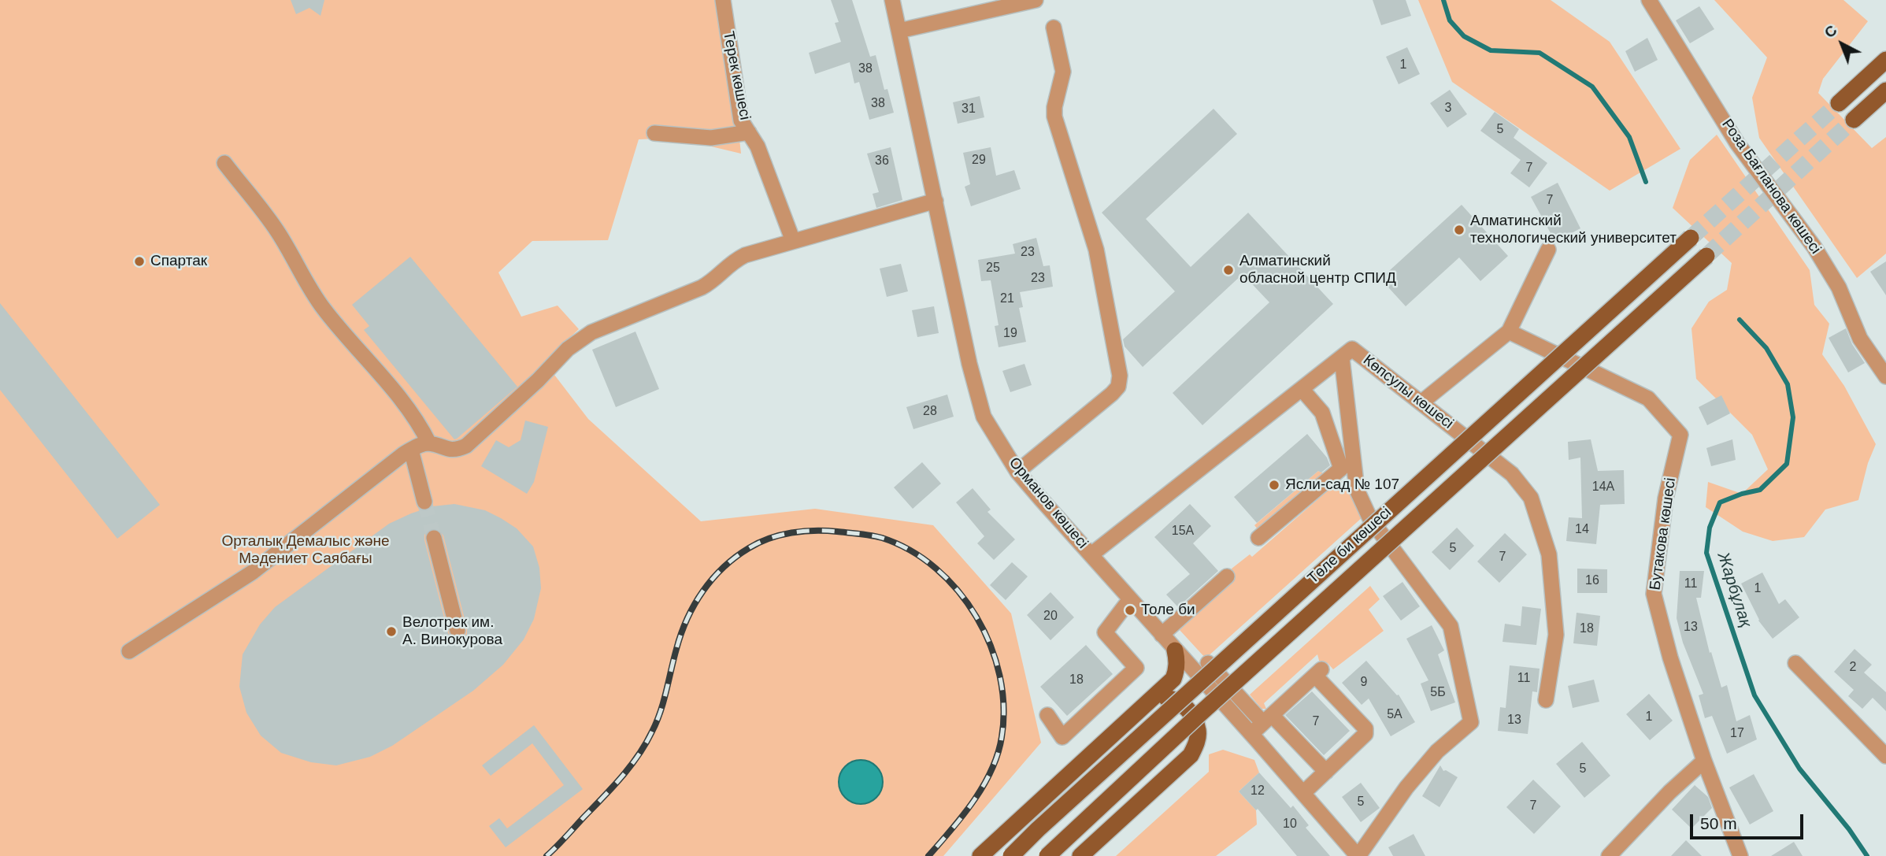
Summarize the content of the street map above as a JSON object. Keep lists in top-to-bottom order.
{
  "streets": {
    "main road": ["Төле би көшесі"],
    "street": [
      "Терек көшесі",
      "Роза Бағланова көшесі",
      "Көпсулы көшесі",
      "Орманов көшесі",
      "Бутакова көшесі"
    ]
  },
  "crossings": [
    ["Көпсулы көшесі", "Орманов көшесі"]
  ],
  "water": ["Жарбұлақ"],
  "parks": ["Орталық Демалыс және Мәдениет Саябағы"],
  "places": [
    "Алматинский технологический университет",
    "Спартак",
    "Алматинский обласной центр СПИД",
    "Ясли-сад № 107",
    "Толе би",
    "Велотрек им. А. Винокурова"
  ],
  "house_numbers": [
    "1",
    "38",
    "38",
    "3",
    "31",
    "5",
    "29",
    "36",
    "7",
    "7",
    "23",
    "25",
    "23",
    "21",
    "19",
    "28",
    "14А",
    "14",
    "15А",
    "5",
    "7",
    "16",
    "11",
    "1",
    "20",
    "13",
    "18",
    "2",
    "11",
    "18",
    "9",
    "5Б",
    "5А",
    "1",
    "13",
    "7",
    "17",
    "5",
    "12",
    "5",
    "7",
    "10"
  ],
  "scale_bar": "50 m",
  "north": "top left"
}
